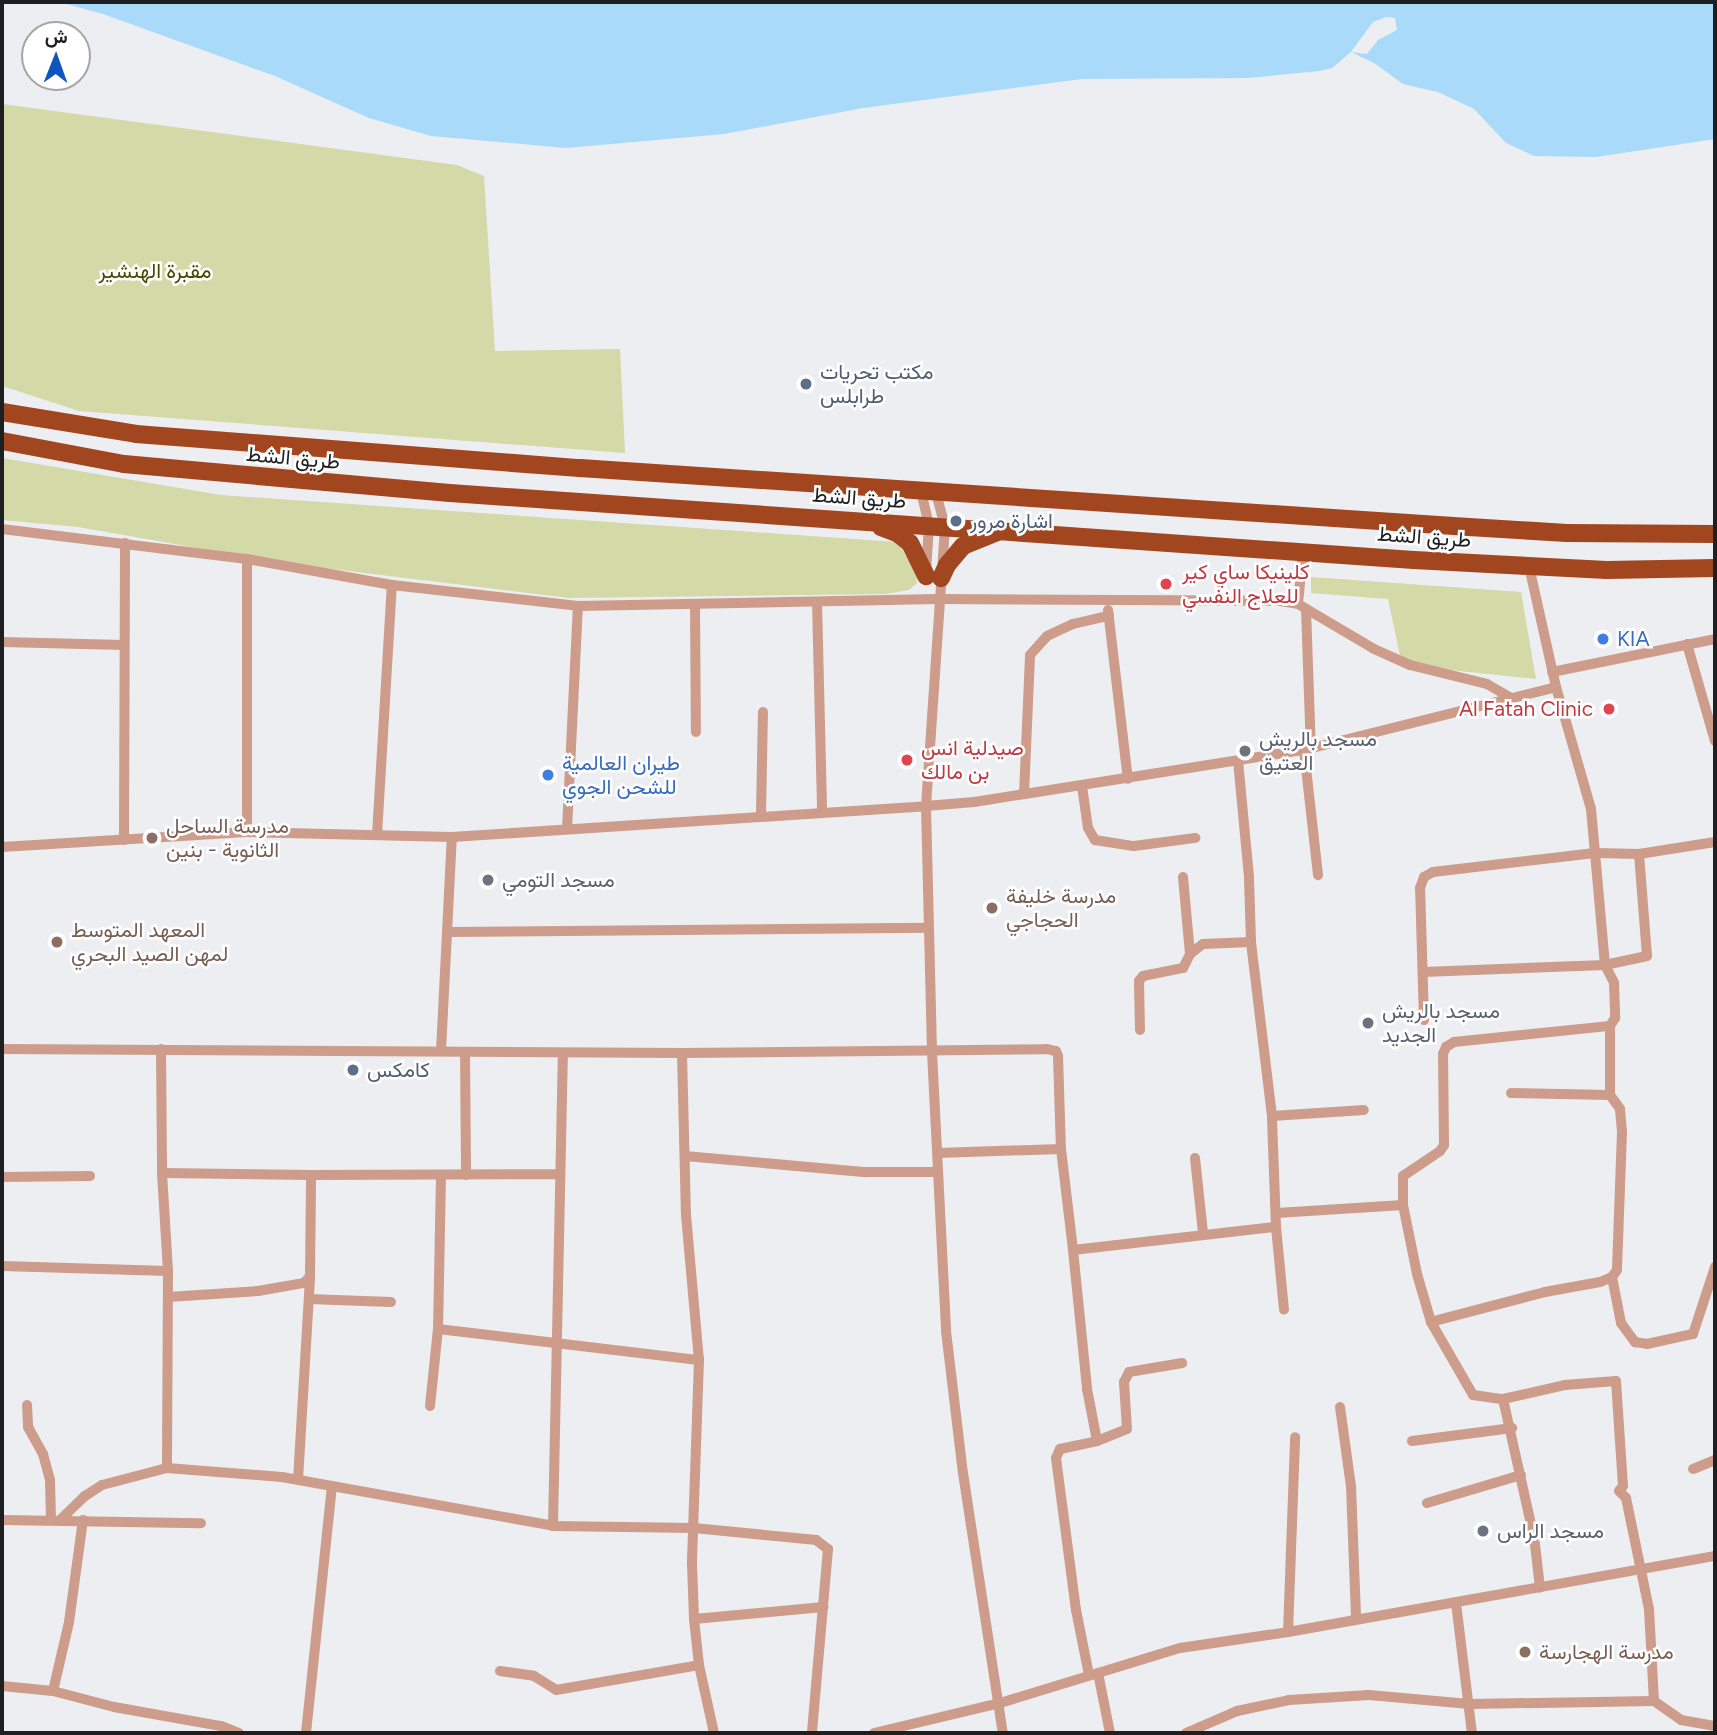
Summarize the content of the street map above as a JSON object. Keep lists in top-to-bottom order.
{
  "streets": {
    "highway": ["طريق الشط"]
  },
  "parks": ["مقبرة الهنشير"],
  "places": [
    "مكتب تحريات طرابلس",
    "اشارة مرور",
    "كلينيكا ساي كير للعلاج النفسي",
    "KIA",
    "Al Fatah Clinic",
    "مسجد بالريش العتيق",
    "صيدلية انس بن مالك",
    "طيران العالمية للشحن الجوي",
    "مدرسة الساحل الثانوية - بنين",
    "مسجد التومي",
    "مدرسة خليفة الحجاجي",
    "المعهد المتوسط لمهن الصيد البحري",
    "مسجد بالريش الجديد",
    "كامكس",
    "مسجد الراس",
    "مدرسة الهجارسة"
  ],
  "north": "top"
}
